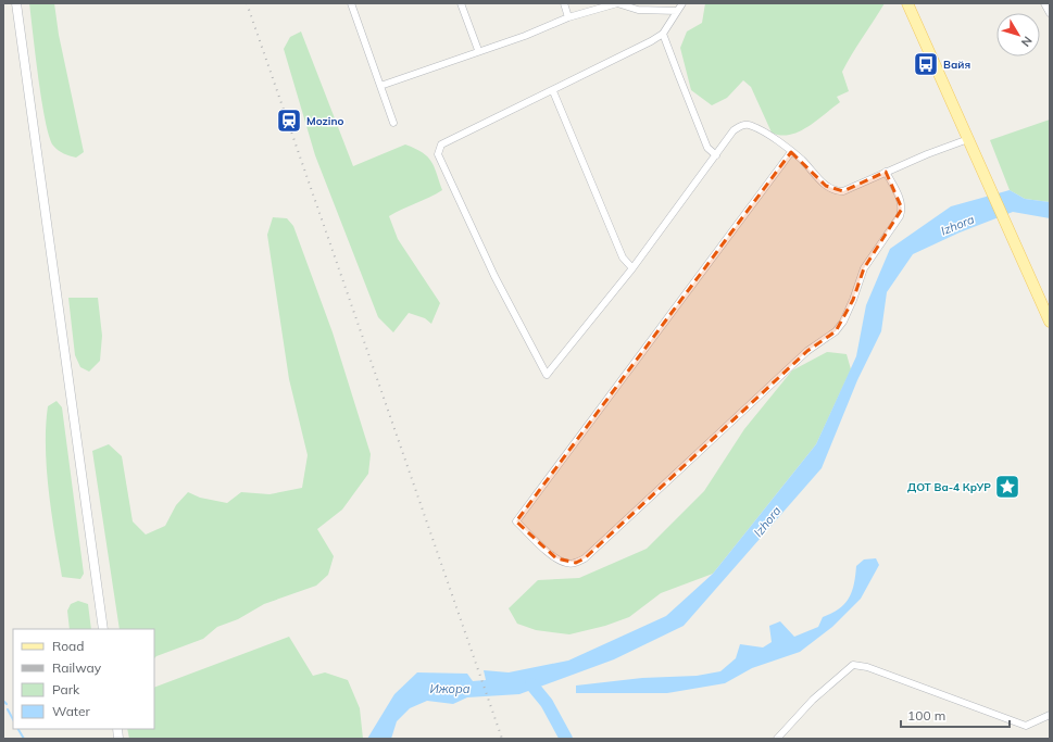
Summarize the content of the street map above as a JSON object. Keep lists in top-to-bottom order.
{
  "water": ["Izhora", "Ижора"],
  "places": {
    "bus stop": ["Вайя"],
    "station": ["Mozino"],
    "place": ["ДОТ Ва-4 КрУР"]
  },
  "legend": [
    "Road",
    "Railway",
    "Park",
    "Water"
  ],
  "scale_bar": "100 m",
  "north": "bottom right"
}
